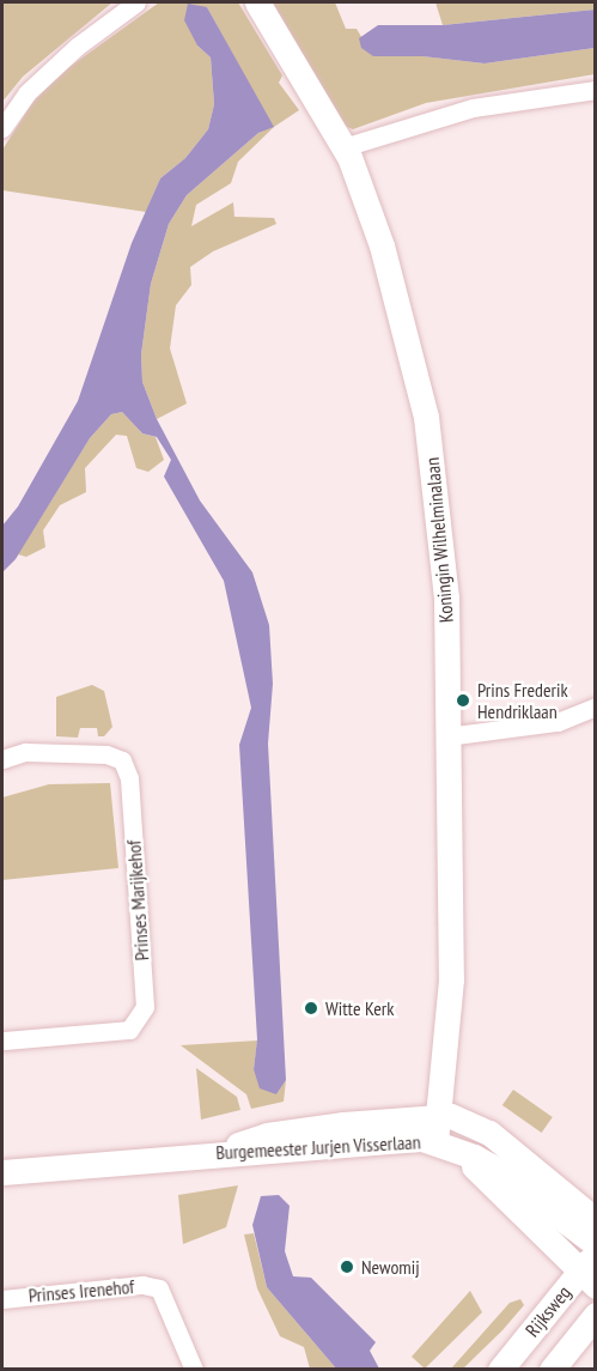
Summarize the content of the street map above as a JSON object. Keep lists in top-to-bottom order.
{
  "streets": {
    "street": [
      "Koningin Wilhelminalaan",
      "Prinses Marijkehof",
      "Burgemeester Jurjen Visserlaan",
      "Prinses Irenehof",
      "Rijksweg"
    ]
  },
  "crossings": [
    ["Koningin Wilhelminalaan", "Burgemeester Jurjen Visserlaan"]
  ],
  "places": ["Prins Frederik Hendriklaan", "Witte Kerk", "Newomij"]
}
